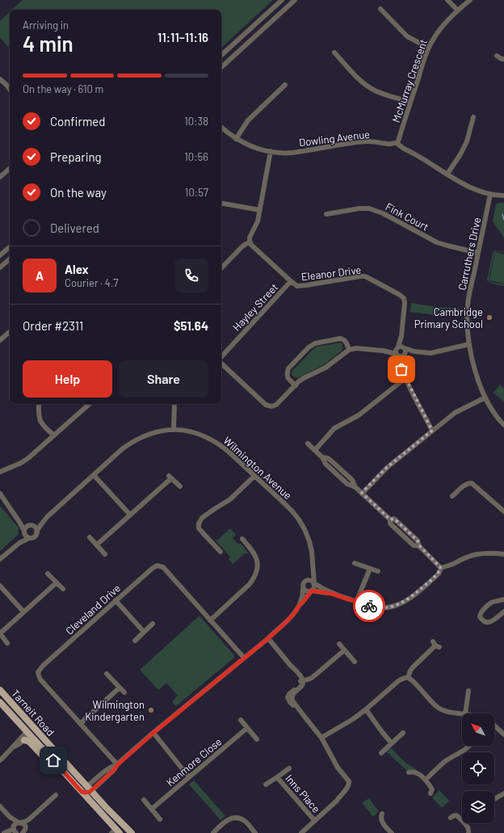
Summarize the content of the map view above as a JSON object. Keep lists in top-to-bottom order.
{
  "streets": {
    "main road": ["Tarneit Road"],
    "street": [
      "McMurray Crescent",
      "Dowling Avenue",
      "Fink Court",
      "Carruthers Drive",
      "Eleanor Drive",
      "Hayley Street",
      "Wilmington Avenue",
      "Cleveland Drive",
      "Kenmore Close",
      "Inns Place"
    ]
  },
  "crossings": [
    ["McMurray Crescent", "Dowling Avenue"],
    ["Dowling Avenue", "Carruthers Drive"],
    ["Fink Court", "Carruthers Drive"],
    ["Eleanor Drive", "Hayley Street"]
  ],
  "places": ["Cambridge Primary School", "Wilmington Kindergarten"],
  "north": "top left",
  "page": {
    "heading": ["4 min", "Arriving in", "11:11–11:16"],
    "panel": [
      "Alex",
      "Courier · 4.7",
      "Order #2311",
      "$51.64"
    ],
    "bar": "On the way · 610 m",
    "list": [
      ["Confirmed", "10:38"],
      ["Preparing", "10:56"],
      ["On the way", "10:57"],
      "Delivered"
    ],
    "round": "A",
    "buttons": ["Help", "Share"]
  }
}
